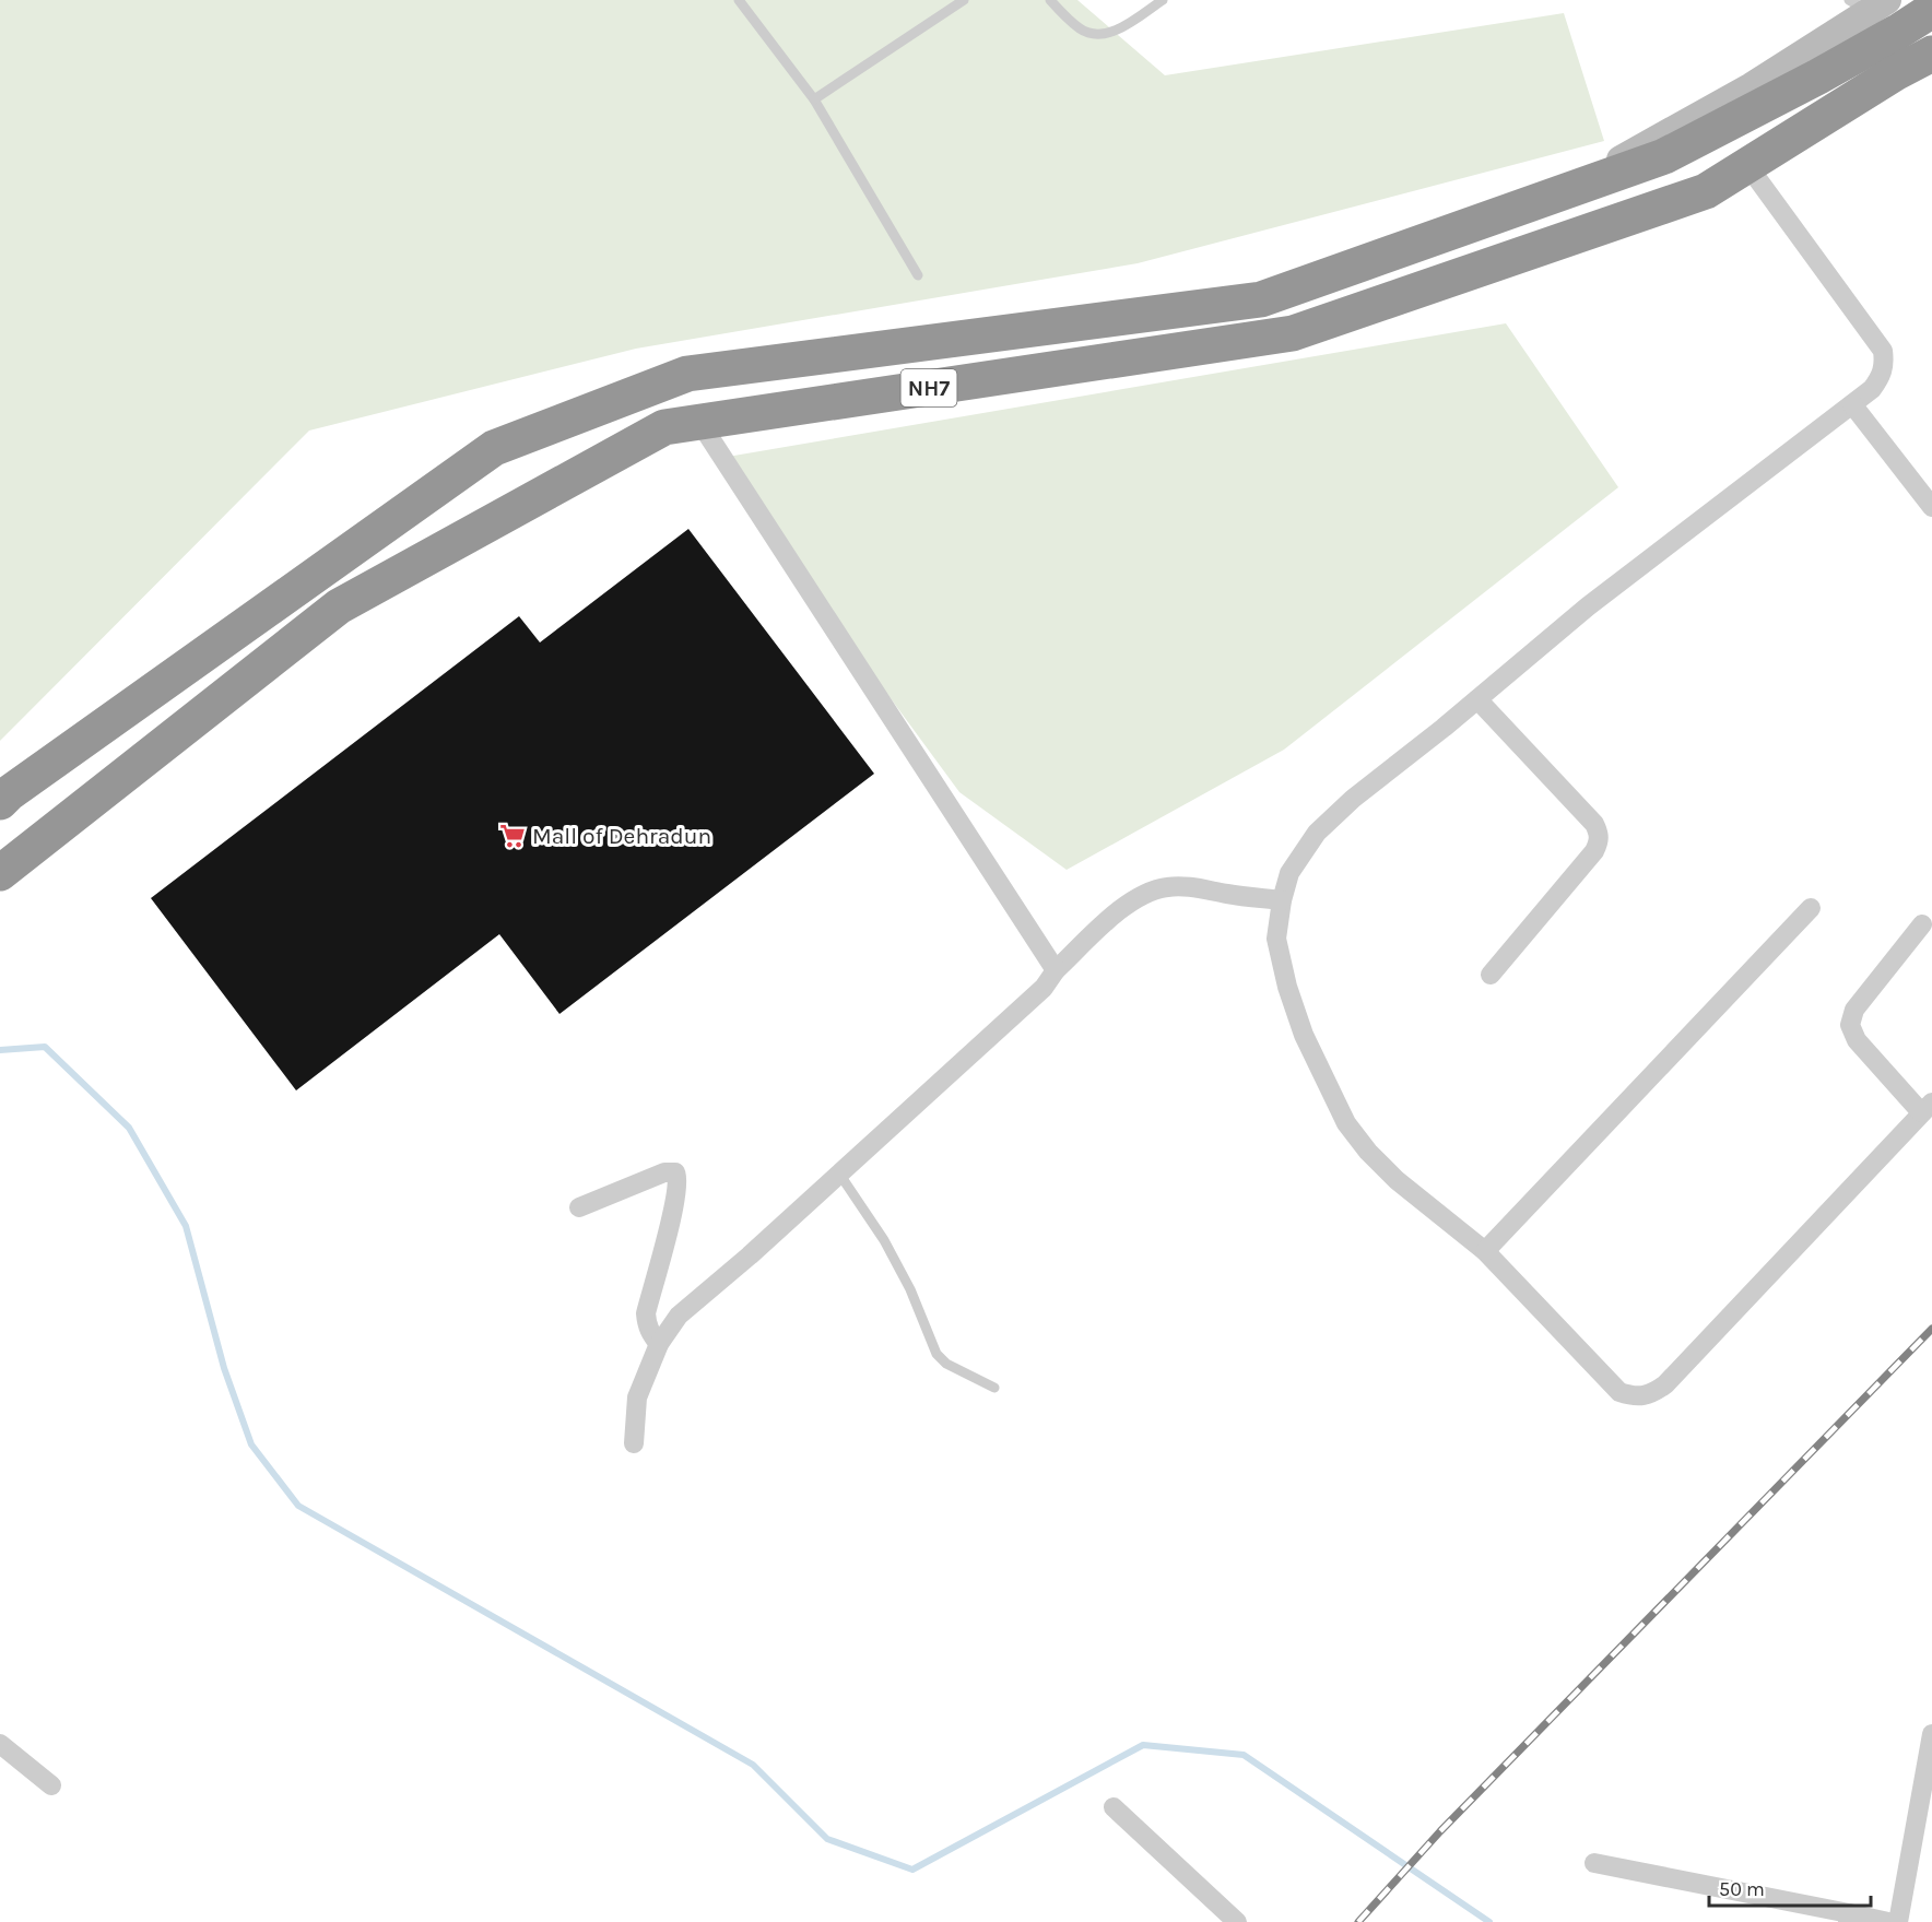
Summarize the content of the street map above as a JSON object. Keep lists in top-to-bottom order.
{
  "streets": {
    "highway": ["NH7"]
  },
  "places": {
    "supermarket": ["Mall of Dehradun"]
  },
  "scale_bar": "50 m"
}
